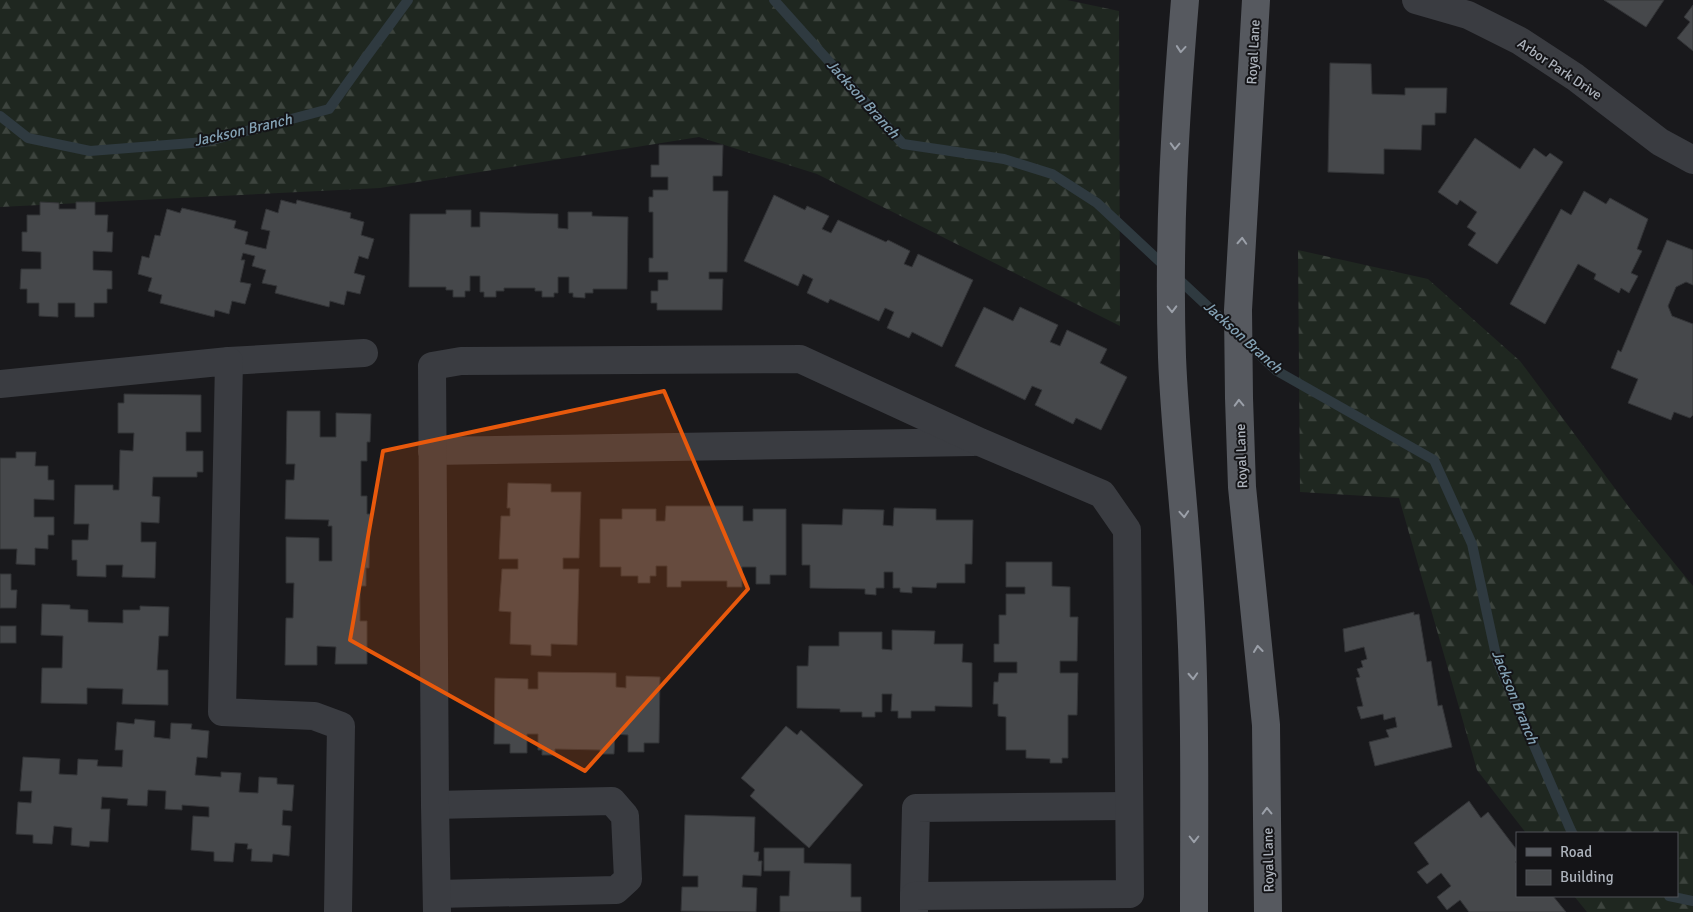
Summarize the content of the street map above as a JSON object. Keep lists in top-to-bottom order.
{
  "streets": {
    "main road": ["Royal Lane"],
    "street": ["Arbor Park Drive"]
  },
  "water": ["Jackson Branch"],
  "legend": ["Road", "Building"]
}
